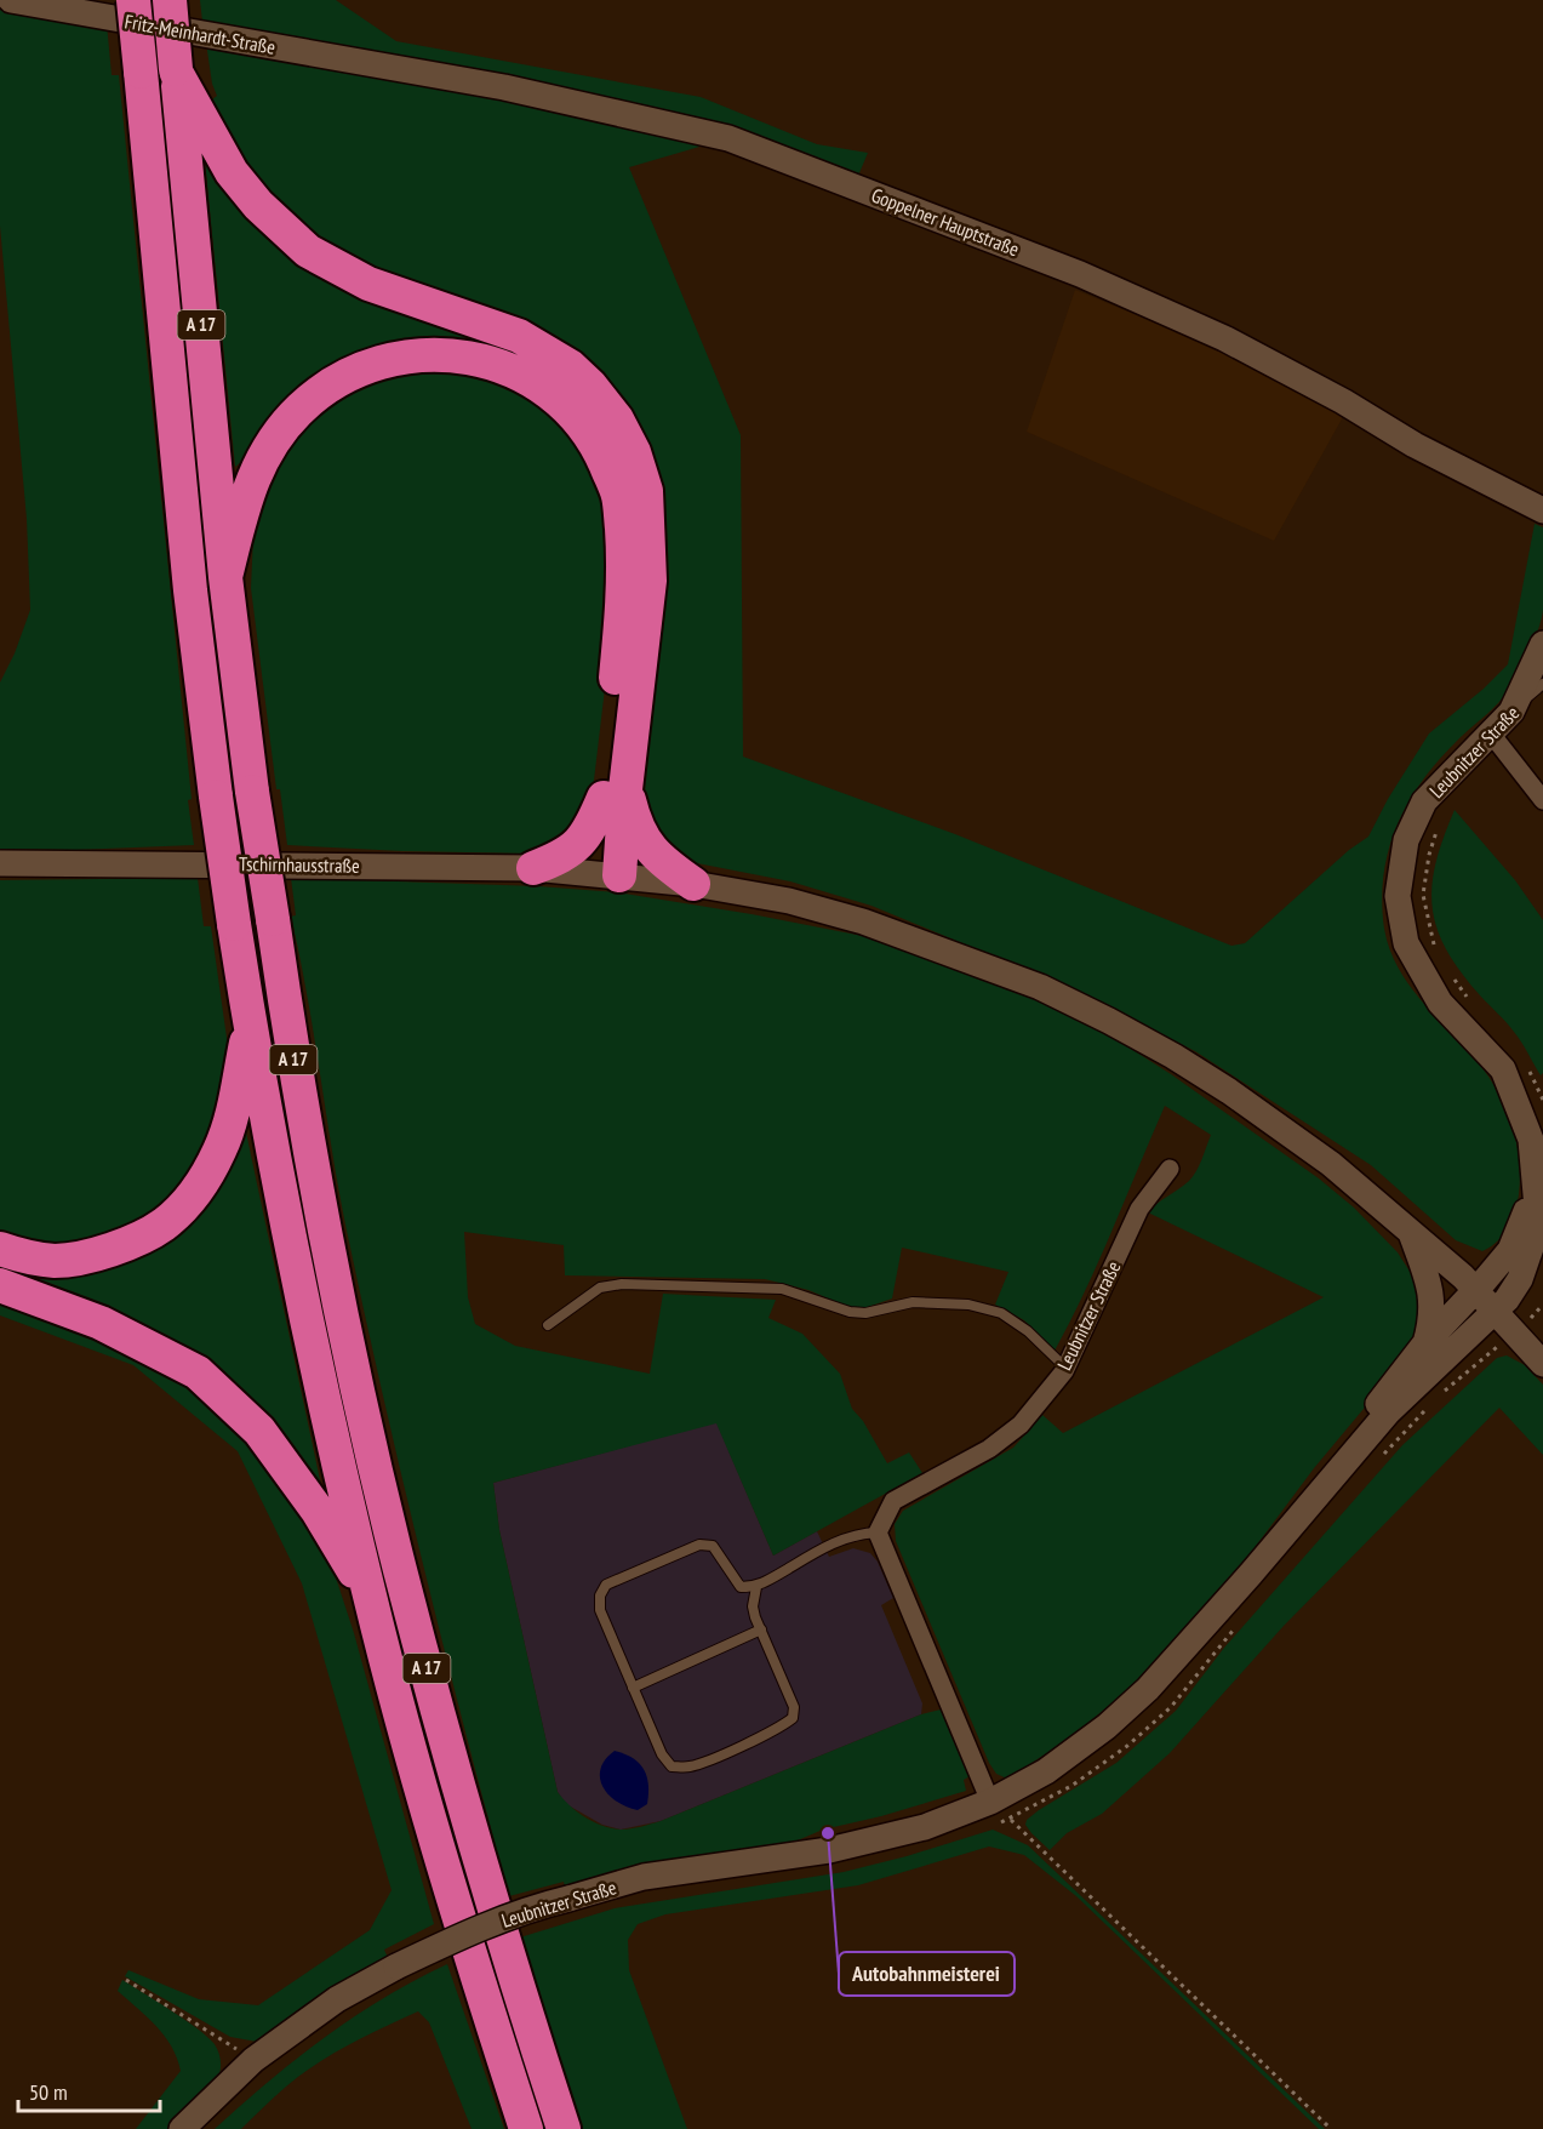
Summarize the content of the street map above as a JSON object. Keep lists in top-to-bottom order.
{
  "streets": {
    "highway": ["A 17"],
    "street": [
      "Fritz-Meinhardt-Straße",
      "Goppelner Hauptstraße",
      "Leubnitzer Straße",
      "Tschirnhausstraße"
    ]
  },
  "crossings": [
    ["Fritz-Meinhardt-Straße", "Goppelner Hauptstraße"]
  ],
  "places": ["Autobahnmeisterei"],
  "scale_bar": "50 m"
}
